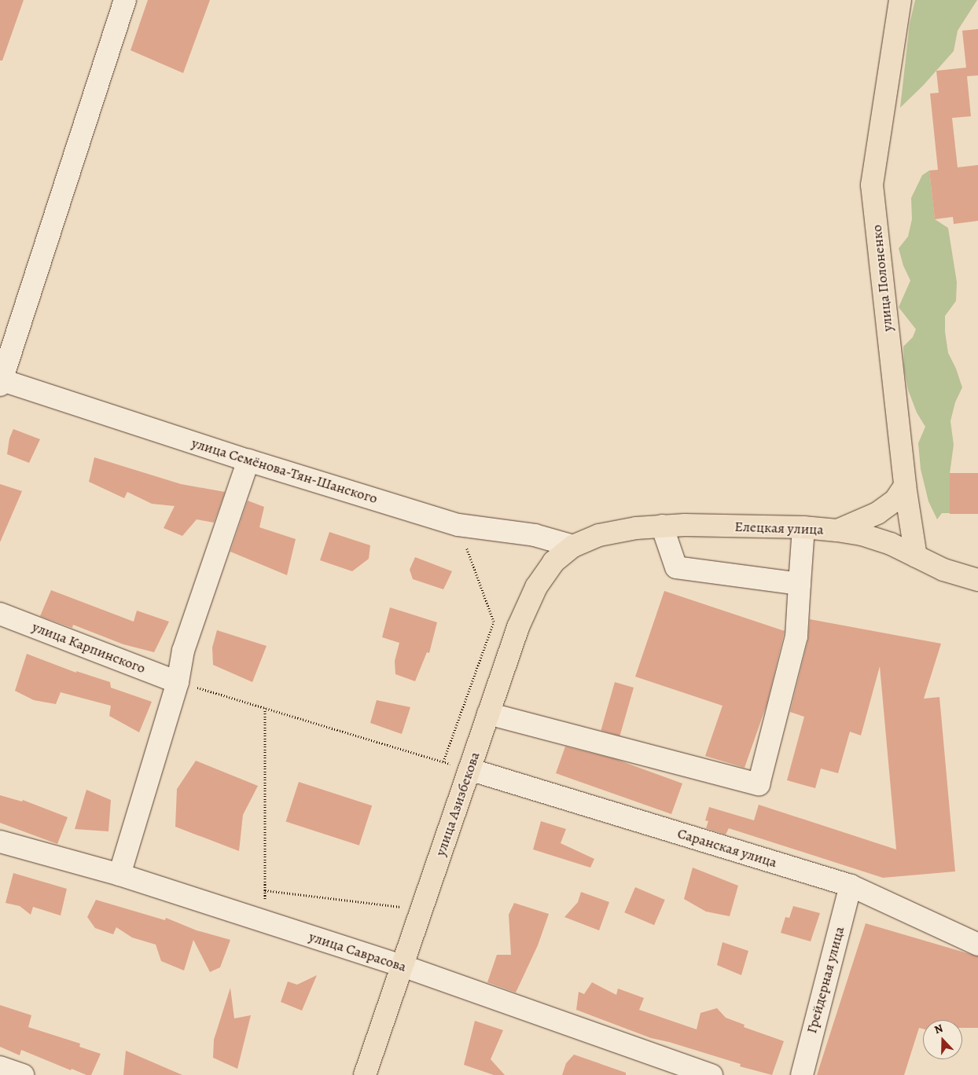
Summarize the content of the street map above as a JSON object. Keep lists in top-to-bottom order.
{
  "streets": {
    "main road": ["улица Полоненко", "Елецкая улица", "улица Азизбекова"],
    "street": [
      "улица Семёнова-Тян-Шанского",
      "улица Карпинского",
      "Саранская улица",
      "улица Саврасова",
      "Грейдерная улица"
    ]
  },
  "crossings": [
    ["улица Полоненко", "Елецкая улица"],
    ["улица Семёнова-Тян-Шанского", "Елецкая улица"],
    ["улица Семёнова-Тян-Шанского", "улица Азизбекова"],
    ["Елецкая улица", "улица Азизбекова"],
    ["улица Азизбекова", "Саранская улица"],
    ["улица Азизбекова", "улица Саврасова"],
    ["Саранская улица", "Грейдерная улица"]
  ],
  "north": "top"
}
